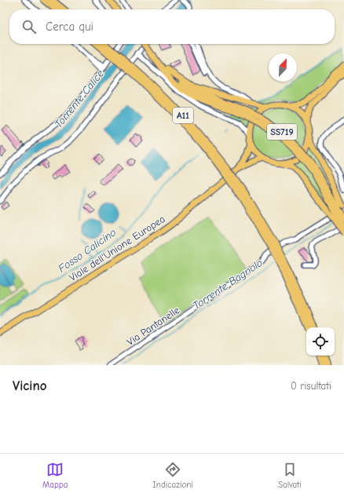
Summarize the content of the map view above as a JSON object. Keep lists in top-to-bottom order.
{
  "streets": {
    "highway": ["A11"],
    "main road": ["SS719", "Viale dell'Unione Europea"],
    "street": ["Via Pantanelle"]
  },
  "crossings": [
    ["SS719", "Via Pantanelle"]
  ],
  "water": ["Torrente Calice", "Fosso Calicino", "Torrente Bagnolo"],
  "north": "top right",
  "page": {
    "search": "Cerca qui",
    "heading": ["Vicino", "0 risultati"],
    "nav": ["Mappa", "Indicazioni", "Salvati"]
  }
}
